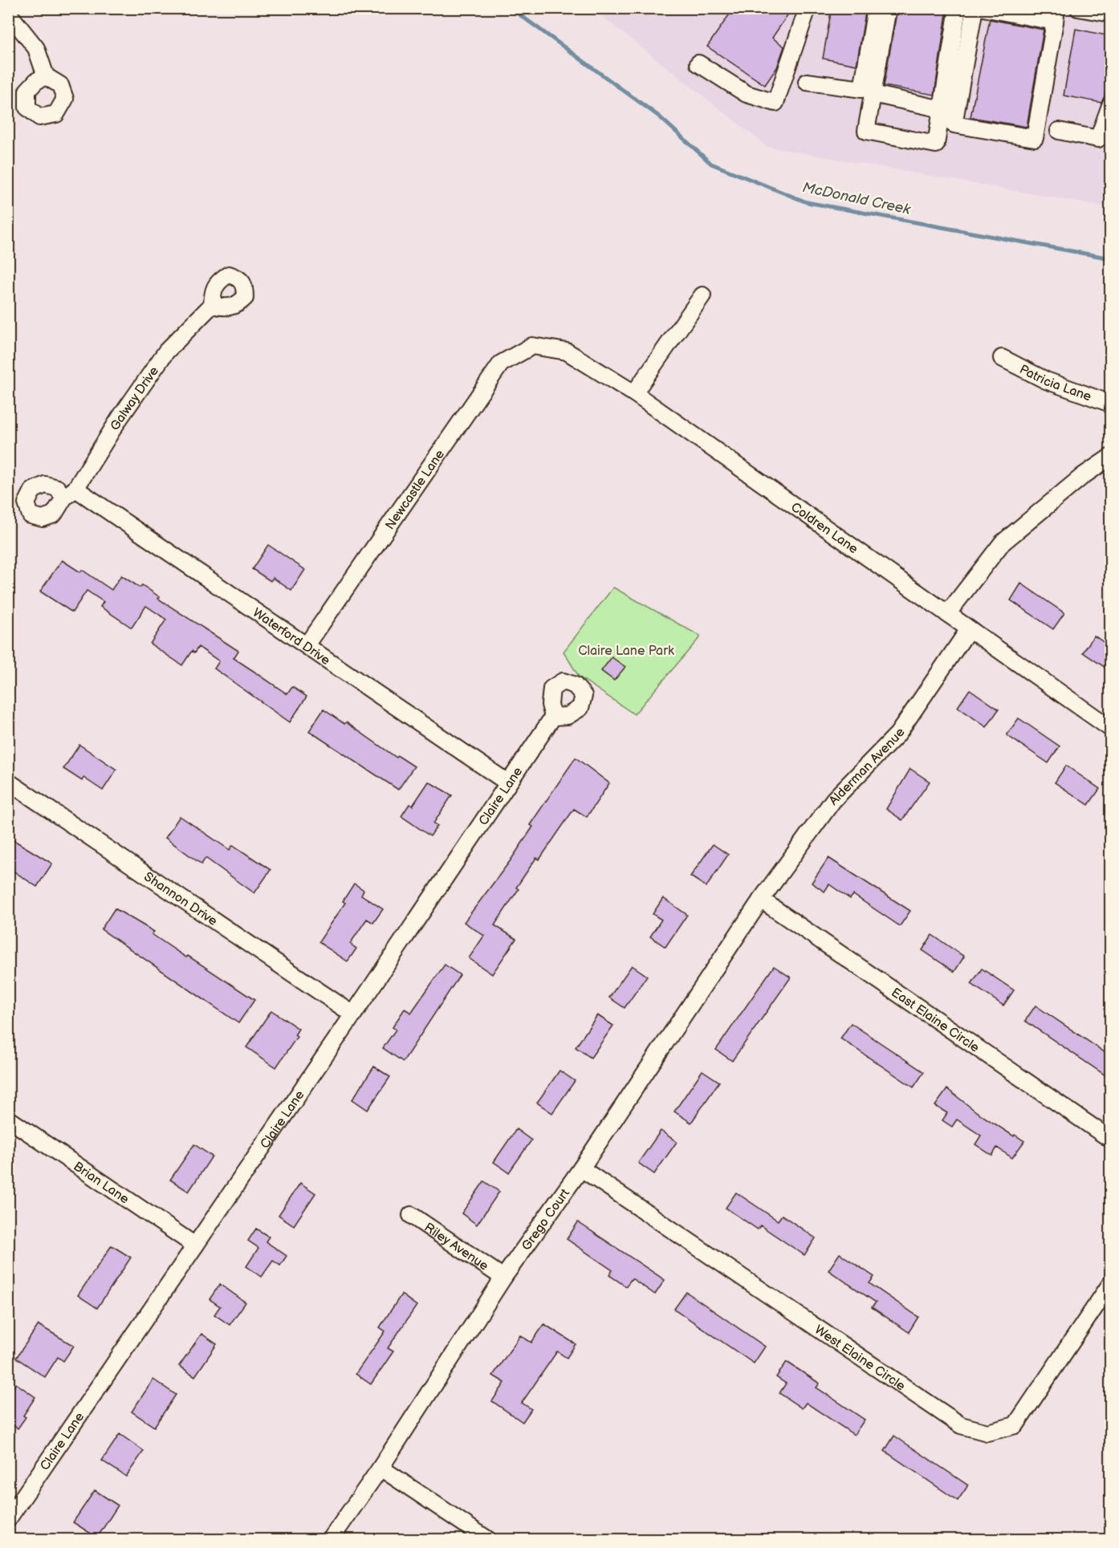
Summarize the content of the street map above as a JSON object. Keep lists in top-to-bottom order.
{
  "streets": {
    "street": [
      "Patricia Lane",
      "Galway Drive",
      "Newcastle Lane",
      "Coldren Lane",
      "Waterford Drive",
      "Alderman Avenue",
      "Claire Lane",
      "Shannon Drive",
      "East Elaine Circle",
      "Brian Lane",
      "Grego Court",
      "Riley Avenue",
      "West Elaine Circle"
    ]
  },
  "crossings": [
    ["Galway Drive", "Waterford Drive"],
    ["Newcastle Lane", "Coldren Lane"],
    ["Newcastle Lane", "Waterford Drive"],
    ["Coldren Lane", "Alderman Avenue"],
    ["Waterford Drive", "Claire Lane"],
    ["Alderman Avenue", "East Elaine Circle"],
    ["Alderman Avenue", "Grego Court"],
    ["Claire Lane", "Shannon Drive"],
    ["Claire Lane", "Brian Lane"],
    ["East Elaine Circle", "Grego Court"],
    ["Grego Court", "Riley Avenue"],
    ["Grego Court", "West Elaine Circle"]
  ],
  "water": ["McDonald Creek"],
  "parks": ["Claire Lane Park"]
}
